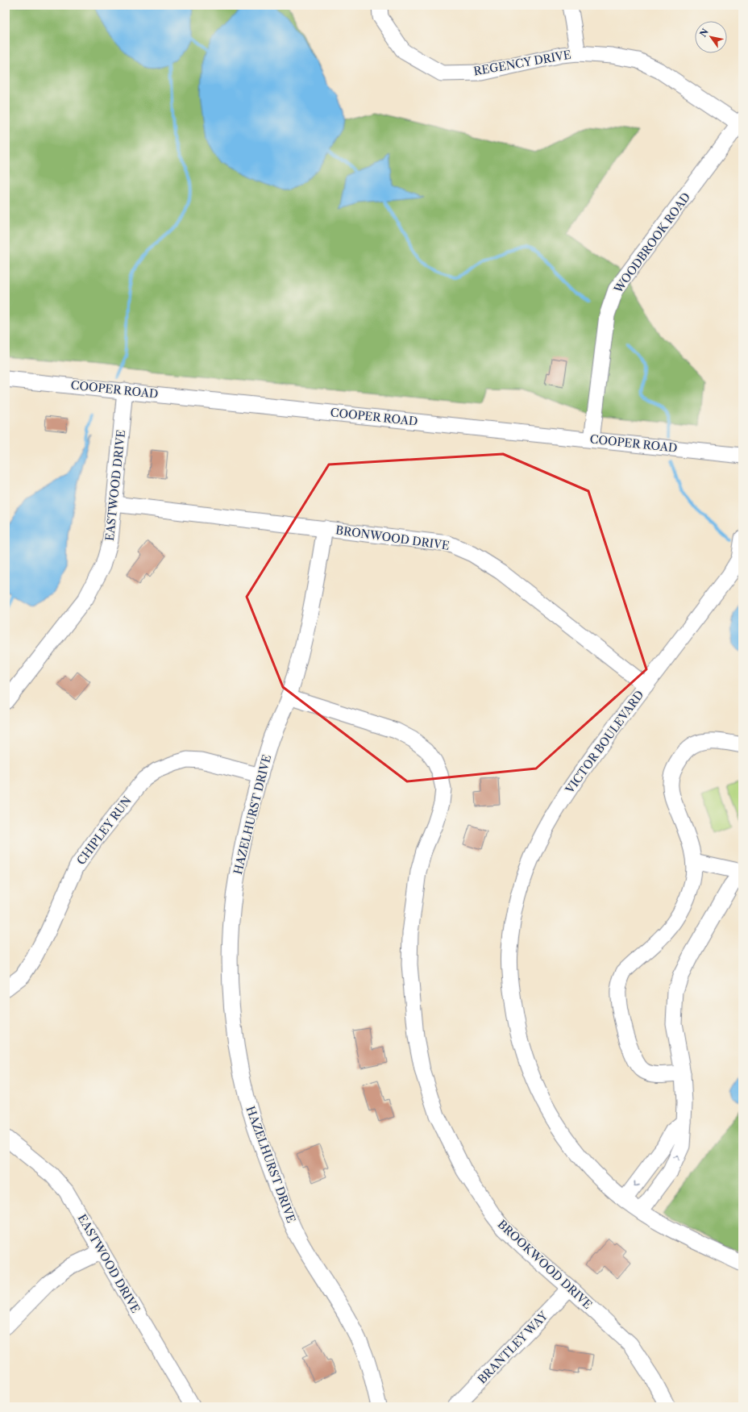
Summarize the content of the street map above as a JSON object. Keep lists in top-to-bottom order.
{
  "streets": {
    "street": [
      "REGENCY DRIVE",
      "WOODBROOK ROAD",
      "COOPER ROAD",
      "EASTWOOD DRIVE",
      "BRONWOOD DRIVE",
      "VICTOR BOULEVARD",
      "HAZELHURST DRIVE",
      "CHIPLEY RUN",
      "BROOKWOOD DRIVE",
      "BRANTLEY WAY"
    ]
  },
  "crossings": [
    ["REGENCY DRIVE", "WOODBROOK ROAD"],
    ["WOODBROOK ROAD", "COOPER ROAD"],
    ["COOPER ROAD", "EASTWOOD DRIVE"],
    ["EASTWOOD DRIVE", "BRONWOOD DRIVE"],
    ["BRONWOOD DRIVE", "VICTOR BOULEVARD"],
    ["BRONWOOD DRIVE", "HAZELHURST DRIVE"],
    ["HAZELHURST DRIVE", "CHIPLEY RUN"],
    ["HAZELHURST DRIVE", "BROOKWOOD DRIVE"],
    ["BROOKWOOD DRIVE", "BRANTLEY WAY"]
  ],
  "north": "top left"
}
